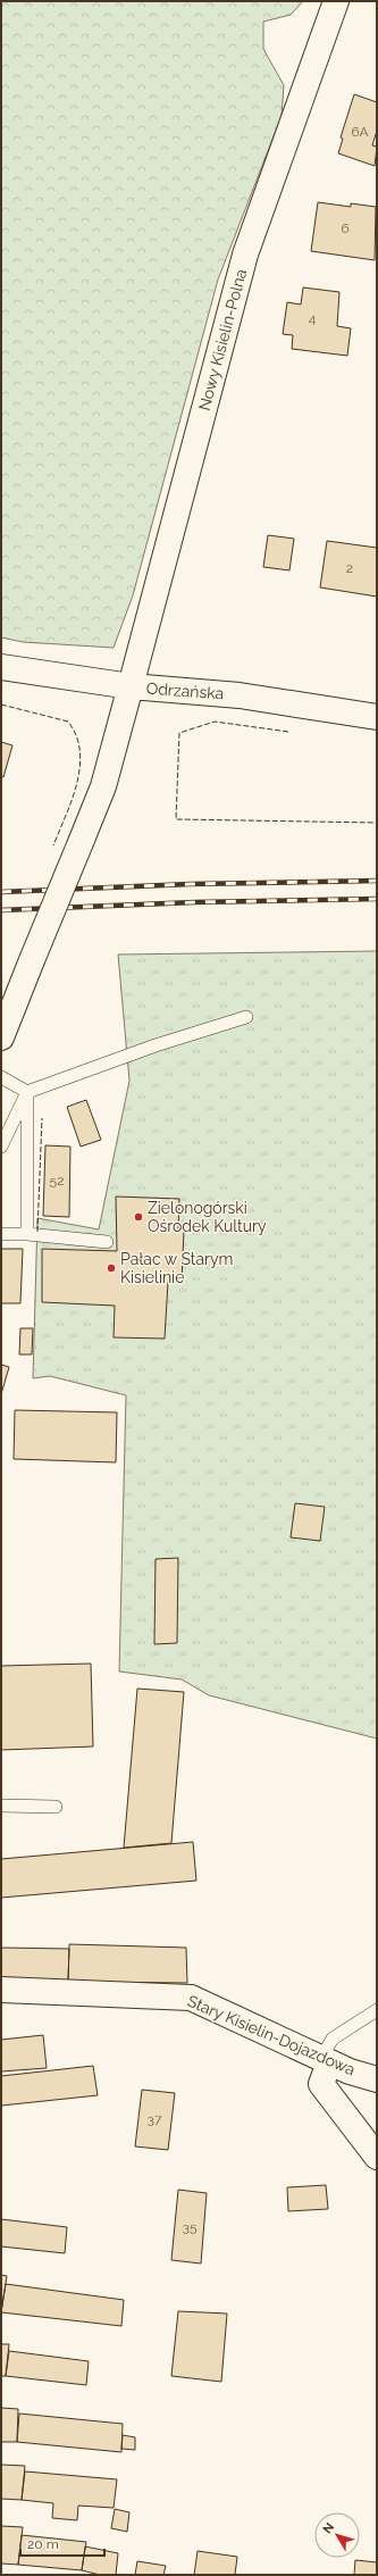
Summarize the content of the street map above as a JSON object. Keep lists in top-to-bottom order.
{
  "streets": {
    "street": ["Nowy Kisielin-Polna", "Odrzańska", "Stary Kisielin-Dojazdowa"]
  },
  "crossings": [
    ["Nowy Kisielin-Polna", "Odrzańska"]
  ],
  "places": ["Zielonogórski Ośrodek Kultury", "Pałac w Starym Kisielinie"],
  "house_numbers": [
    "6A",
    "6",
    "4",
    "2",
    "52",
    "37",
    "35"
  ],
  "scale_bar": "20 m",
  "north": "top left"
}
